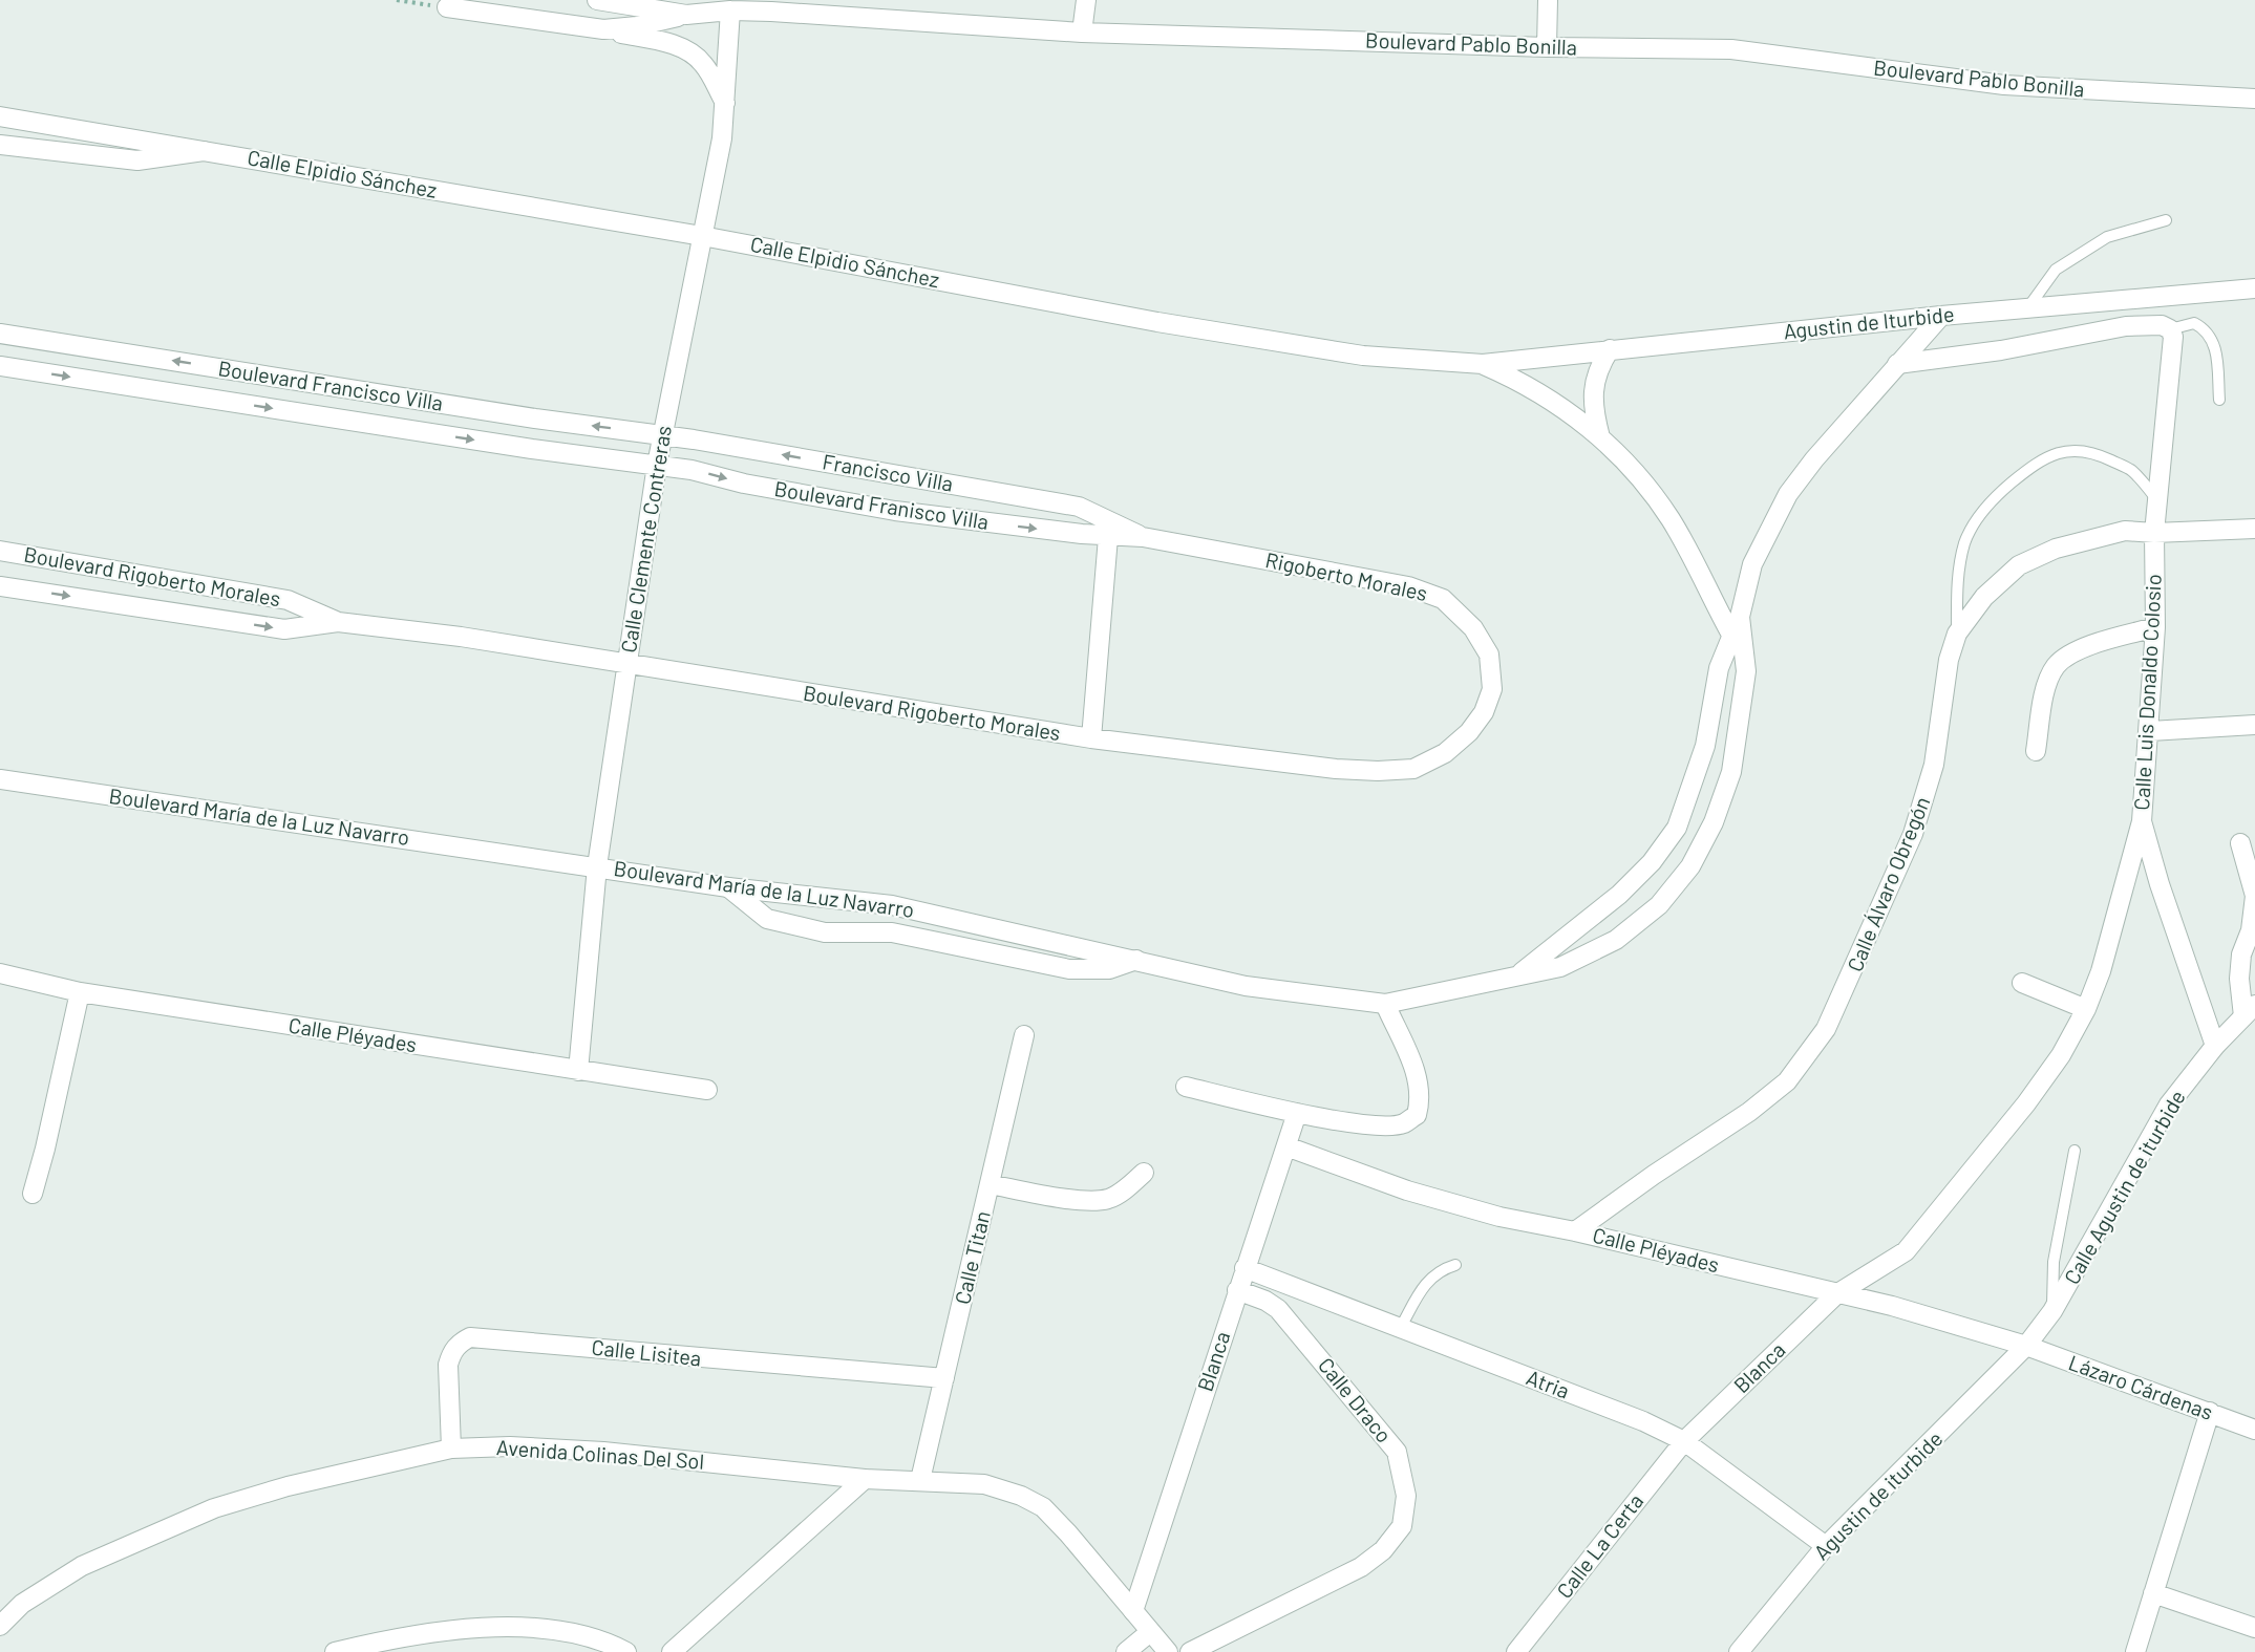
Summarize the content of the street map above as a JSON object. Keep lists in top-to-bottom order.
{
  "streets": {
    "street": [
      "Boulevard Pablo Bonilla",
      "Calle Elpidio Sánchez",
      "Agustin de Iturbide",
      "Boulevard Francisco Villa",
      "Francisco Villa",
      "Boulevard Franisco Villa",
      "Calle Clemente Contreras",
      "Boulevard Rigoberto Morales",
      "Rigoberto Morales",
      "Calle Luis Donaldo Colosio",
      "Boulevard María de la Luz Navarro",
      "Calle Álvaro Obregón",
      "Calle Pléyades",
      "Calle Agustin de iturbide",
      "Calle Titan",
      "Calle Lisitea",
      "Blanca",
      "Atria",
      "Lázaro Cárdenas",
      "Calle Draco",
      "Avenida Colinas Del Sol",
      "Agustin de iturbide",
      "Calle La Certa"
    ]
  },
  "crossings": [
    ["Boulevard Pablo Bonilla", "Calle Clemente Contreras"],
    ["Calle Elpidio Sánchez", "Agustin de Iturbide"],
    ["Calle Elpidio Sánchez", "Calle Clemente Contreras"],
    ["Agustin de Iturbide", "Boulevard María de la Luz Navarro"],
    ["Boulevard Francisco Villa", "Francisco Villa"],
    ["Boulevard Francisco Villa", "Boulevard Franisco Villa"],
    ["Boulevard Francisco Villa", "Calle Clemente Contreras"],
    ["Francisco Villa", "Boulevard Franisco Villa"],
    ["Francisco Villa", "Calle Clemente Contreras"],
    ["Francisco Villa", "Rigoberto Morales"],
    ["Boulevard Franisco Villa", "Calle Clemente Contreras"],
    ["Boulevard Franisco Villa", "Rigoberto Morales"],
    ["Calle Clemente Contreras", "Boulevard Rigoberto Morales"],
    ["Calle Clemente Contreras", "Boulevard María de la Luz Navarro"],
    ["Calle Clemente Contreras", "Calle Pléyades"],
    ["Boulevard Rigoberto Morales", "Rigoberto Morales"],
    ["Calle Luis Donaldo Colosio", "Calle Álvaro Obregón"],
    ["Calle Luis Donaldo Colosio", "Calle Agustin de iturbide"],
    ["Calle Luis Donaldo Colosio", "Blanca"],
    ["Calle Álvaro Obregón", "Calle Pléyades"],
    ["Calle Pléyades", "Calle Agustin de iturbide"],
    ["Calle Pléyades", "Blanca"],
    ["Calle Pléyades", "Lázaro Cárdenas"],
    ["Calle Pléyades", "Agustin de iturbide"],
    ["Calle Agustin de iturbide", "Lázaro Cárdenas"],
    ["Calle Agustin de iturbide", "Agustin de iturbide"],
    ["Calle Titan", "Calle Lisitea"],
    ["Calle Titan", "Avenida Colinas Del Sol"],
    ["Calle Lisitea", "Avenida Colinas Del Sol"],
    ["Blanca", "Atria"],
    ["Blanca", "Calle Draco"],
    ["Blanca", "Avenida Colinas Del Sol"],
    ["Blanca", "Calle La Certa"],
    ["Atria", "Agustin de iturbide"],
    ["Atria", "Calle La Certa"],
    ["Lázaro Cárdenas", "Agustin de iturbide"]
  ],
  "one_way": ["Francisco Villa", "Boulevard Franisco Villa"]
}
